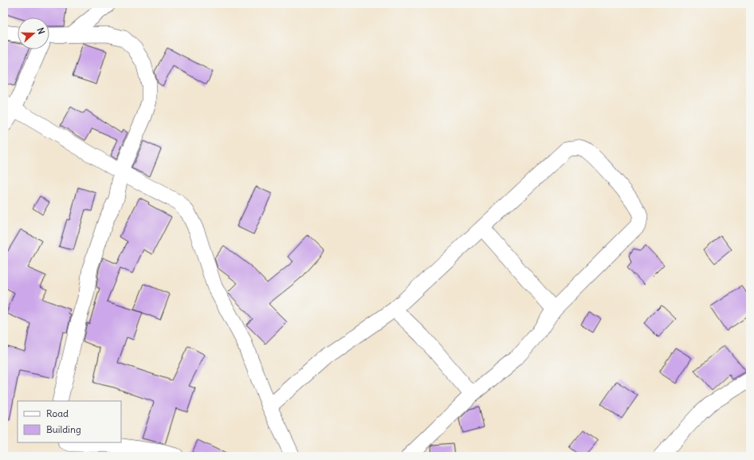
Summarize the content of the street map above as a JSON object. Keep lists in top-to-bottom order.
{
  "legend": ["Road", "Building"],
  "north": "right"
}
